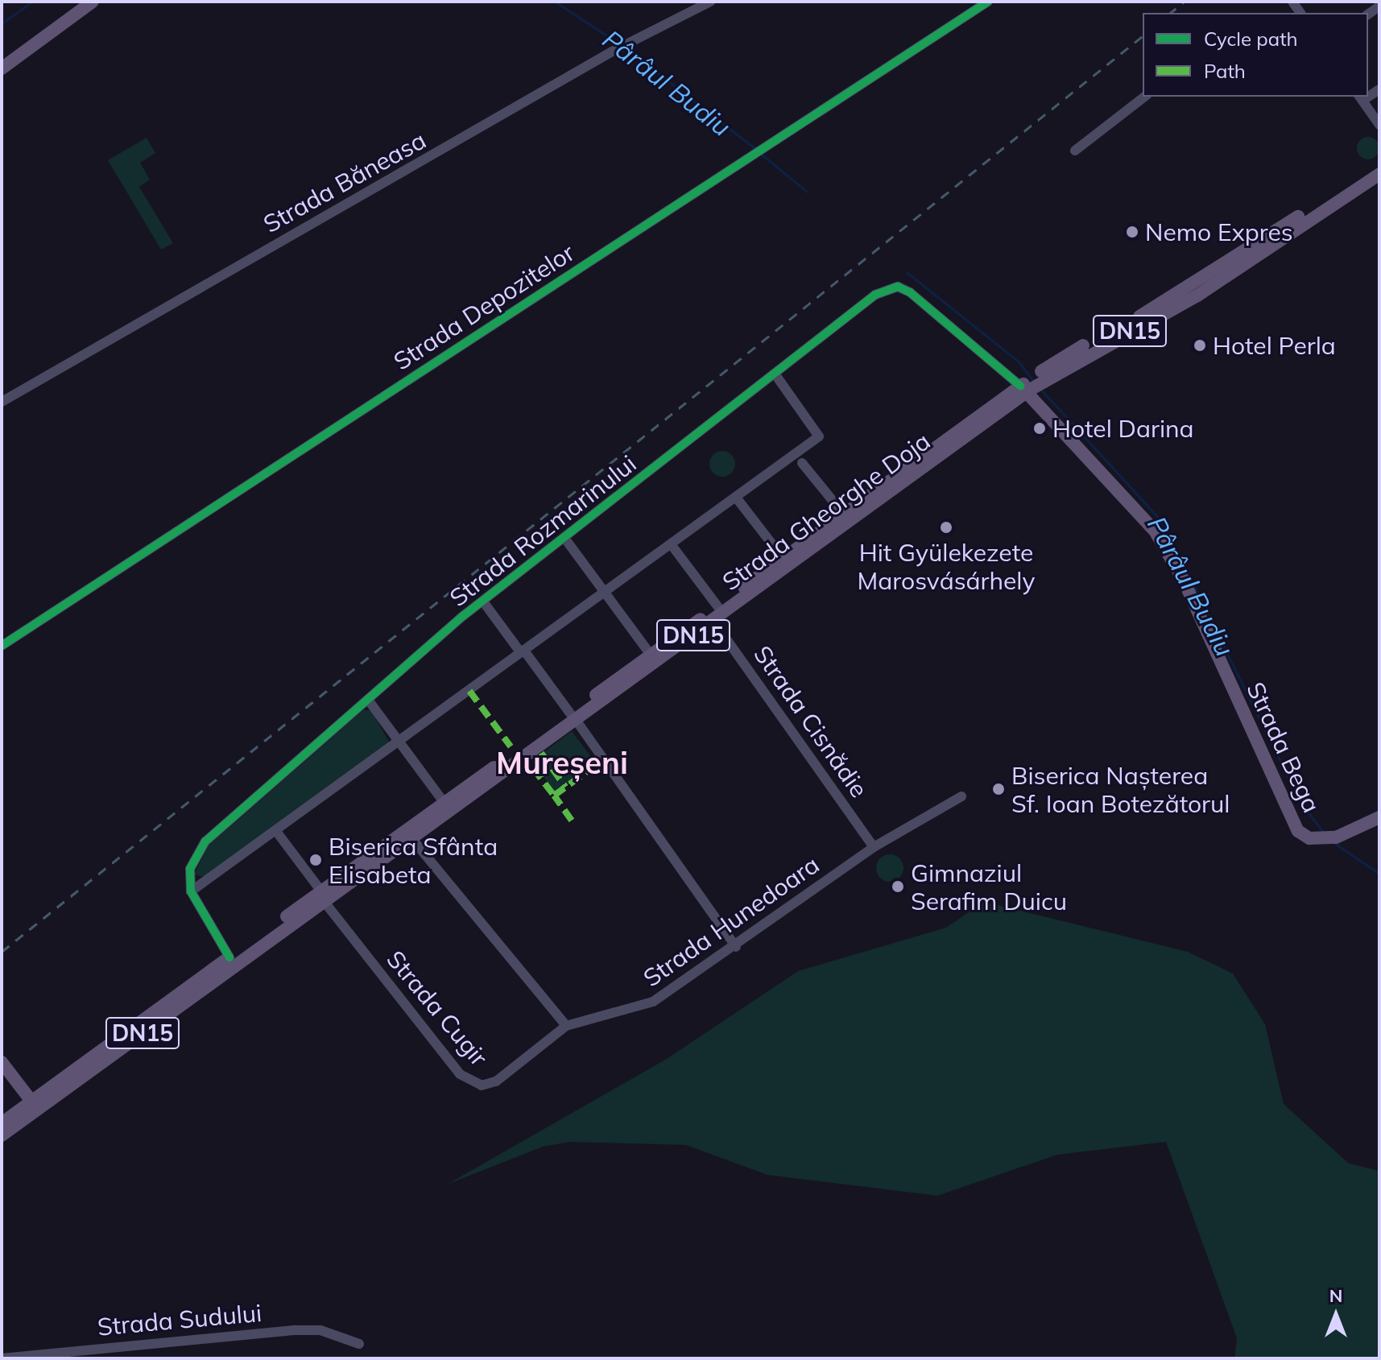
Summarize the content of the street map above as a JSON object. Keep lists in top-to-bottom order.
{
  "streets": {
    "main road": ["DN15", "Strada Gheorghe Doja", "Strada Bega"],
    "street": [
      "Strada Băneasa",
      "Strada Depozitelor",
      "Strada Rozmarinului",
      "Strada Cisnădie",
      "Strada Hunedoara",
      "Strada Cugir",
      "Strada Sudului"
    ]
  },
  "crossings": [
    ["Strada Gheorghe Doja", "Strada Rozmarinului"],
    ["Strada Gheorghe Doja", "Strada Cisnădie"],
    ["Strada Gheorghe Doja", "Strada Bega"],
    ["Strada Gheorghe Doja", "Strada Cugir"],
    ["Strada Rozmarinului", "Strada Bega"],
    ["Strada Cisnădie", "Strada Hunedoara"],
    ["Strada Hunedoara", "Strada Cugir"]
  ],
  "districts": ["Mureșeni"],
  "water": ["Pârâul Budiu"],
  "places": [
    "Nemo Expres",
    "Hotel Perla",
    "Hotel Darina",
    "Hit Gyülekezete Marosvásárhely",
    "Biserica Nașterea Sf. Ioan Botezătorul",
    "Biserica Sfânta Elisabeta",
    "Gimnaziul Serafim Duicu"
  ],
  "legend": ["Cycle path", "Path"],
  "north": "top"
}
